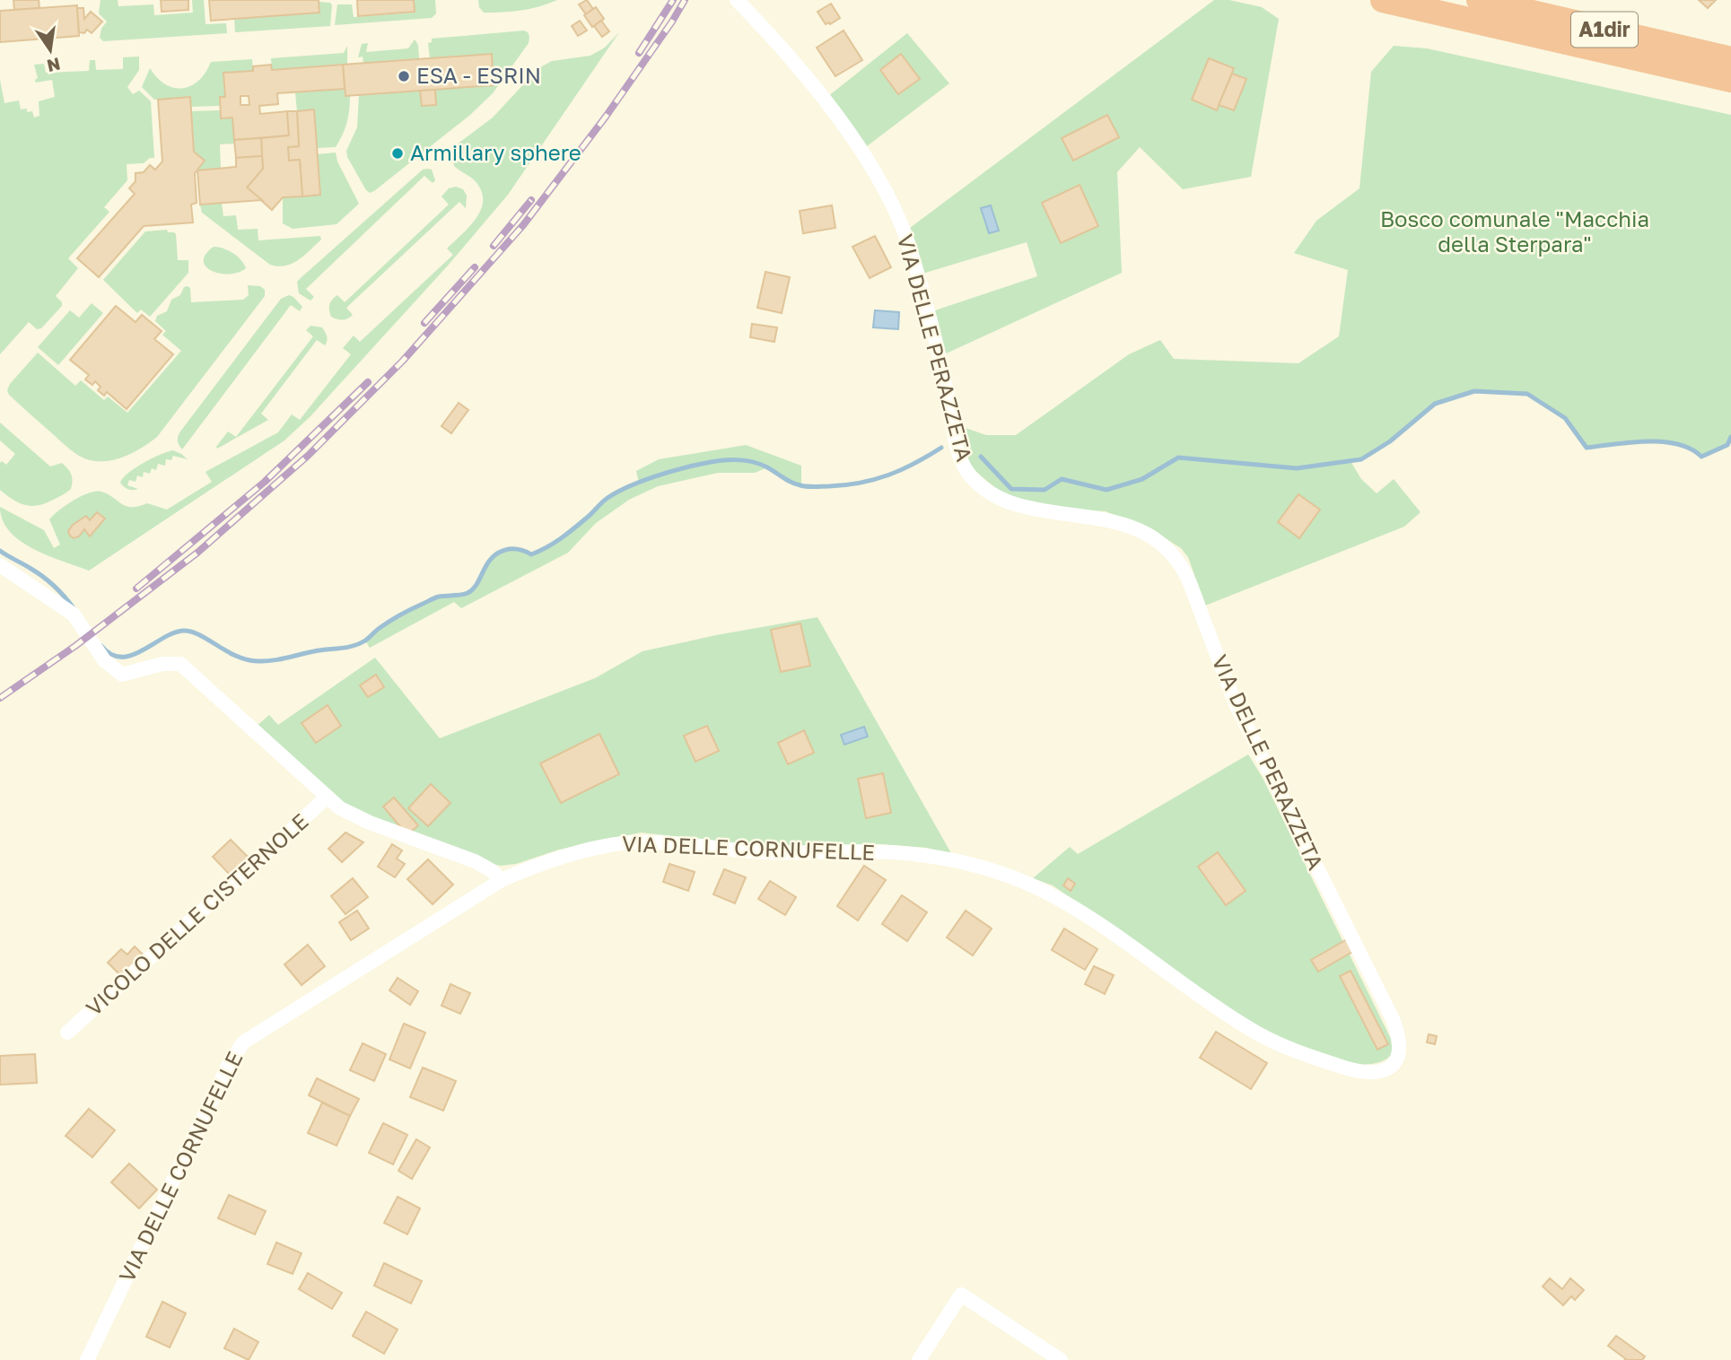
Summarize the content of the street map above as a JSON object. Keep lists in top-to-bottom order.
{
  "streets": {
    "highway": ["A1dir"],
    "street": ["VIA DELLE PERAZZETA", "VIA DELLE CORNUFELLE", "VICOLO DELLE CISTERNOLE"]
  },
  "crossings": [
    ["VIA DELLE PERAZZETA", "VIA DELLE CORNUFELLE"],
    ["VIA DELLE CORNUFELLE", "VICOLO DELLE CISTERNOLE"]
  ],
  "parks": ["Bosco comunale \"Macchia della Sterpara\""],
  "places": ["ESA - ESRIN", "Armillary sphere"],
  "north": "bottom"
}
